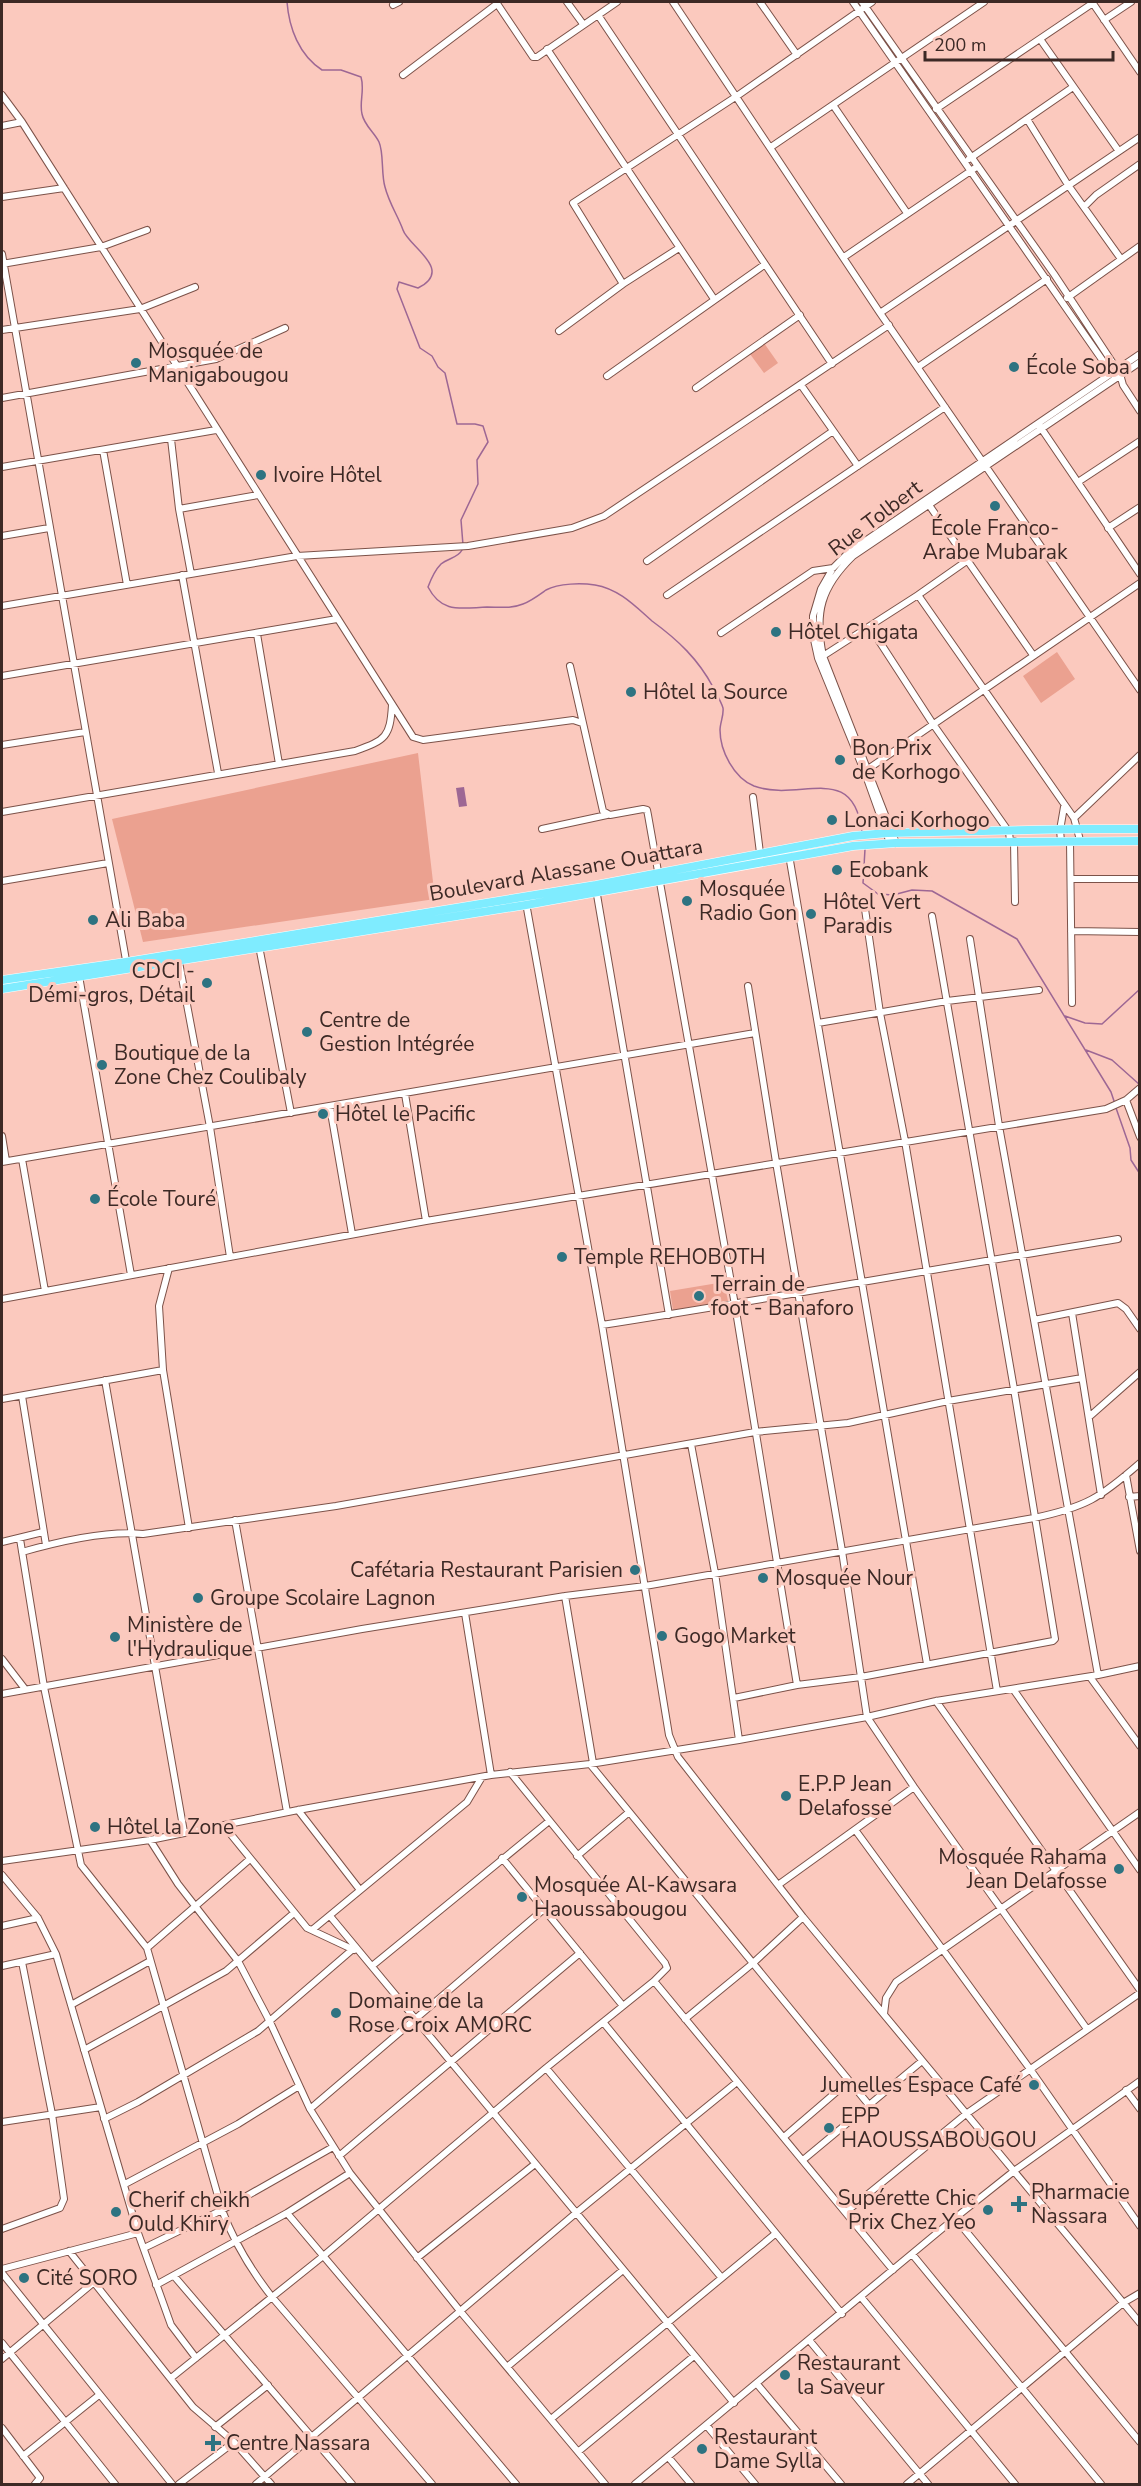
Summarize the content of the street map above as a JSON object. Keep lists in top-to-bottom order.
{
  "streets": {
    "main road": ["Boulevard Alassane Ouattara"],
    "street": ["Rue Tolbert"]
  },
  "crossings": [
    ["Rue Tolbert", "Boulevard Alassane Ouattara"]
  ],
  "places": {
    "other": [
      "Mosquée de Manigabougou",
      "École Soba",
      "Ivoire Hôtel",
      "École Franco- Arabe Mubarak",
      "Hôtel Chigata",
      "Hôtel la Source",
      "Bon Prix de Korhogo",
      "Lonaci Korhogo",
      "Ecobank",
      "Mosquée Radio Gon",
      "Hôtel Vert Paradis",
      "Ali Baba",
      "CDCI - Démi-gros, Détail",
      "Centre de Gestion Intégrée",
      "Boutique de la Zone Chez Coulibaly",
      "Hôtel le Pacific",
      "École Touré",
      "Temple REHOBOTH",
      "Terrain de foot - Banaforo",
      "Cafétaria Restaurant Parisien",
      "Mosquée Nour",
      "Groupe Scolaire Lagnon",
      "Gogo Market",
      "Ministère de l'Hydraulique",
      "E.P.P Jean Delafosse",
      "Hôtel la Zone",
      "Mosquée Rahama Jean Delafosse",
      "Mosquée Al-Kawsara Haoussabougou",
      "Domaine de la Rose Croix AMORC",
      "Jumelles Espace Café",
      "EPP HAOUSSABOUGOU",
      "Supérette Chic Prix Chez Yeo",
      "Cherif cheikh Ould Khïry",
      "Cité SORO",
      "Restaurant la Saveur",
      "Restaurant Dame Sylla"
    ],
    "health": ["Pharmacie Nassara", "Centre Nassara"]
  },
  "scale_bar": "200 m"
}
